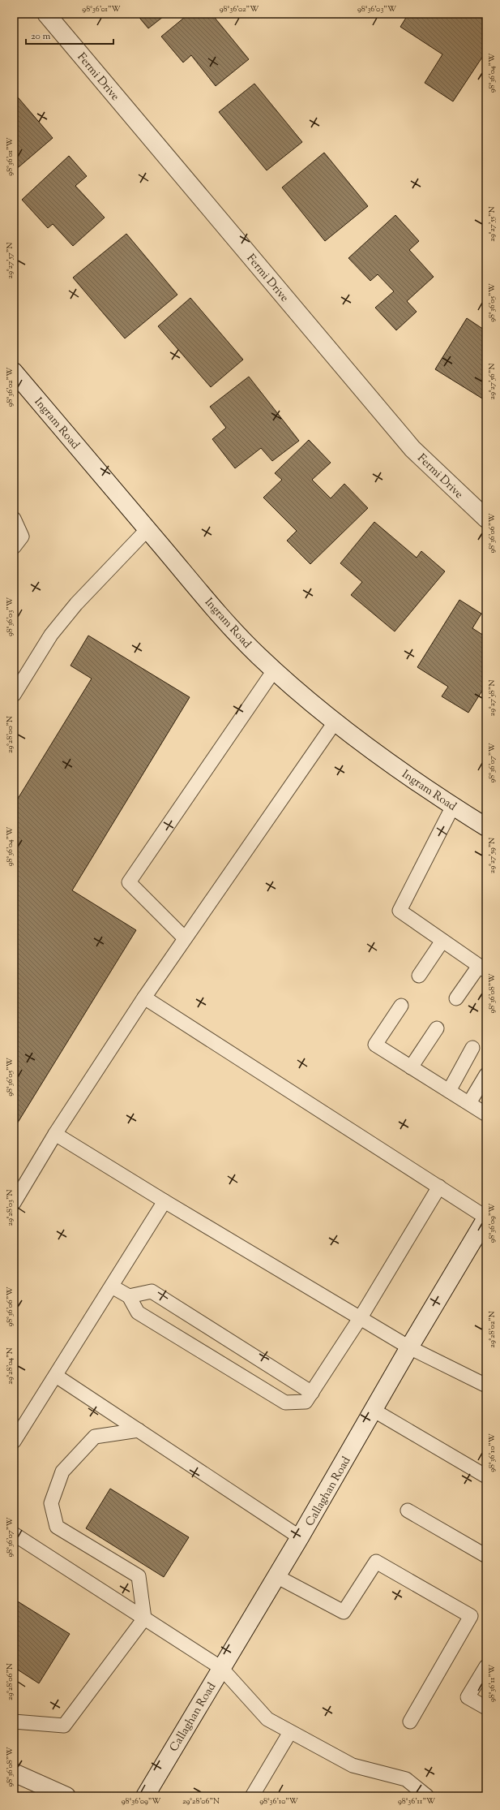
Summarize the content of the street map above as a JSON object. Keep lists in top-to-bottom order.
{
  "streets": {
    "street": ["Fermi Drive", "Ingram Road", "Callaghan Road"]
  },
  "scale_bar": "20 m",
  "coordinates": [
    "98°36'01\"W",
    "98°36'02\"W",
    "98°36'03\"W",
    "98°36'04\"W",
    "29°27'55\"N",
    "29°27'57\"N",
    "98°36'05\"W",
    "29°27'56\"N",
    "98°36'06\"W",
    "29°27'58\"N",
    "29°28'00\"N",
    "98°36'07\"W",
    "29°27'59\"N",
    "98°36'08\"W",
    "29°28'03\"N",
    "98°36'09\"W",
    "29°28'02\"N",
    "29°28'04\"N",
    "98°36'10\"W",
    "29°28'06\"N",
    "98°36'11\"W"
  ]
}
